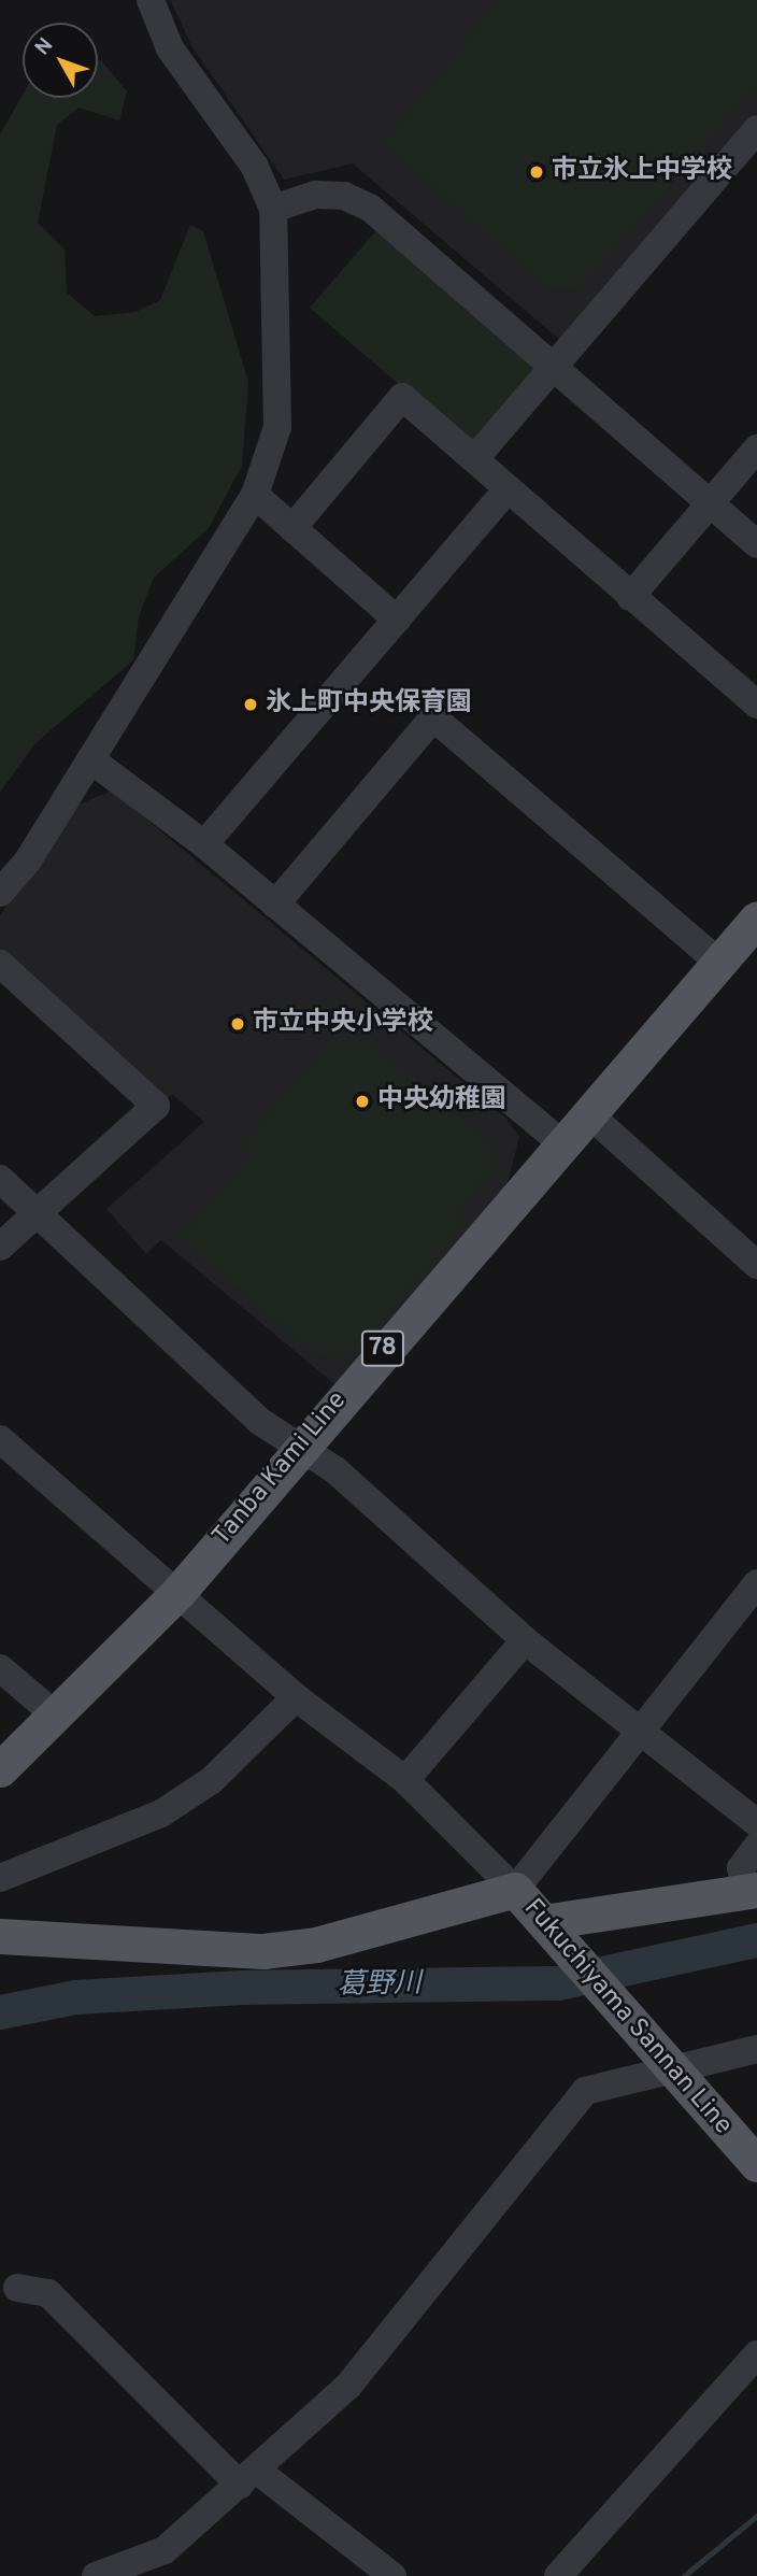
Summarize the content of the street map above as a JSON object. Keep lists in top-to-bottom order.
{
  "streets": {
    "main road": ["78", "Tanba Kami Line", "Fukuchiyama Sannan Line"]
  },
  "water": ["葛野川"],
  "places": [
    "市立氷上中学校",
    "氷上町中央保育園",
    "市立中央小学校",
    "中央幼稚園"
  ],
  "north": "top left"
}
